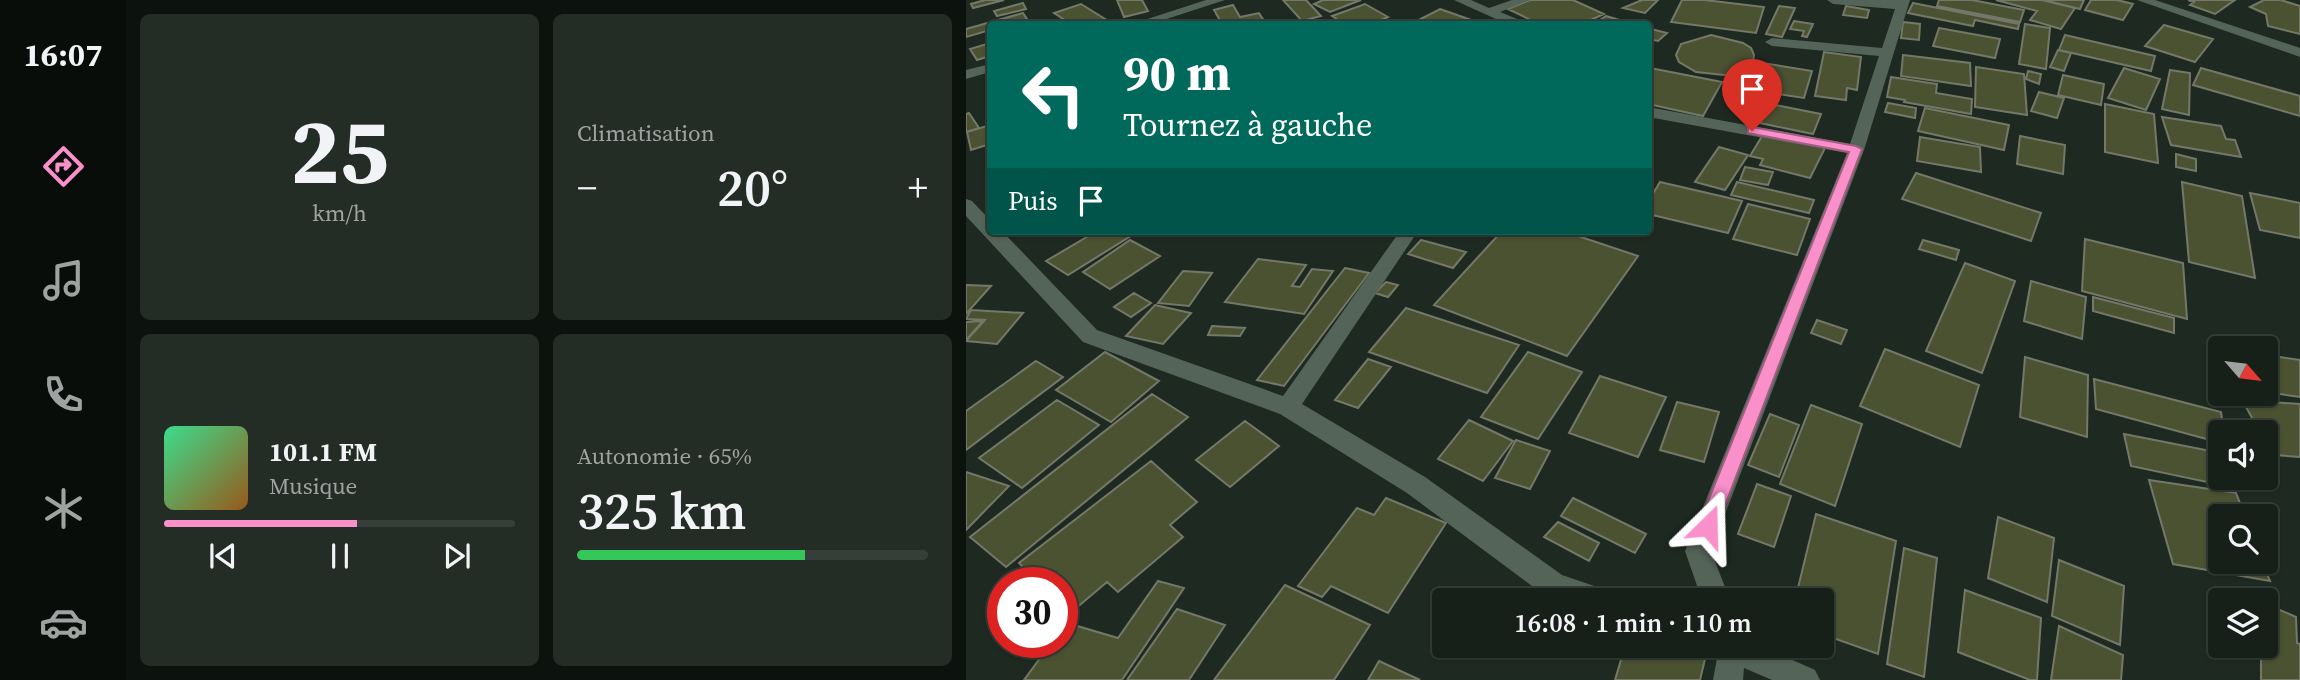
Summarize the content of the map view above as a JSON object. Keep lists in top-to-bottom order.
{
  "north": "bottom right",
  "page": {
    "tabs": "16:07",
    "tile": [
      ["25", "km/h"],
      "Climatisation",
      ["Autonomie · 65%", "325 km"]
    ],
    "turn": ["90 m", "Tournez à gauche"],
    "heat": ["−", "20°", "+"],
    "then": "Puis",
    "song": ["101.1 FM", "Musique"],
    "limit": "30",
    "trip": "16:08 · 1 min · 110 m"
  }
}
